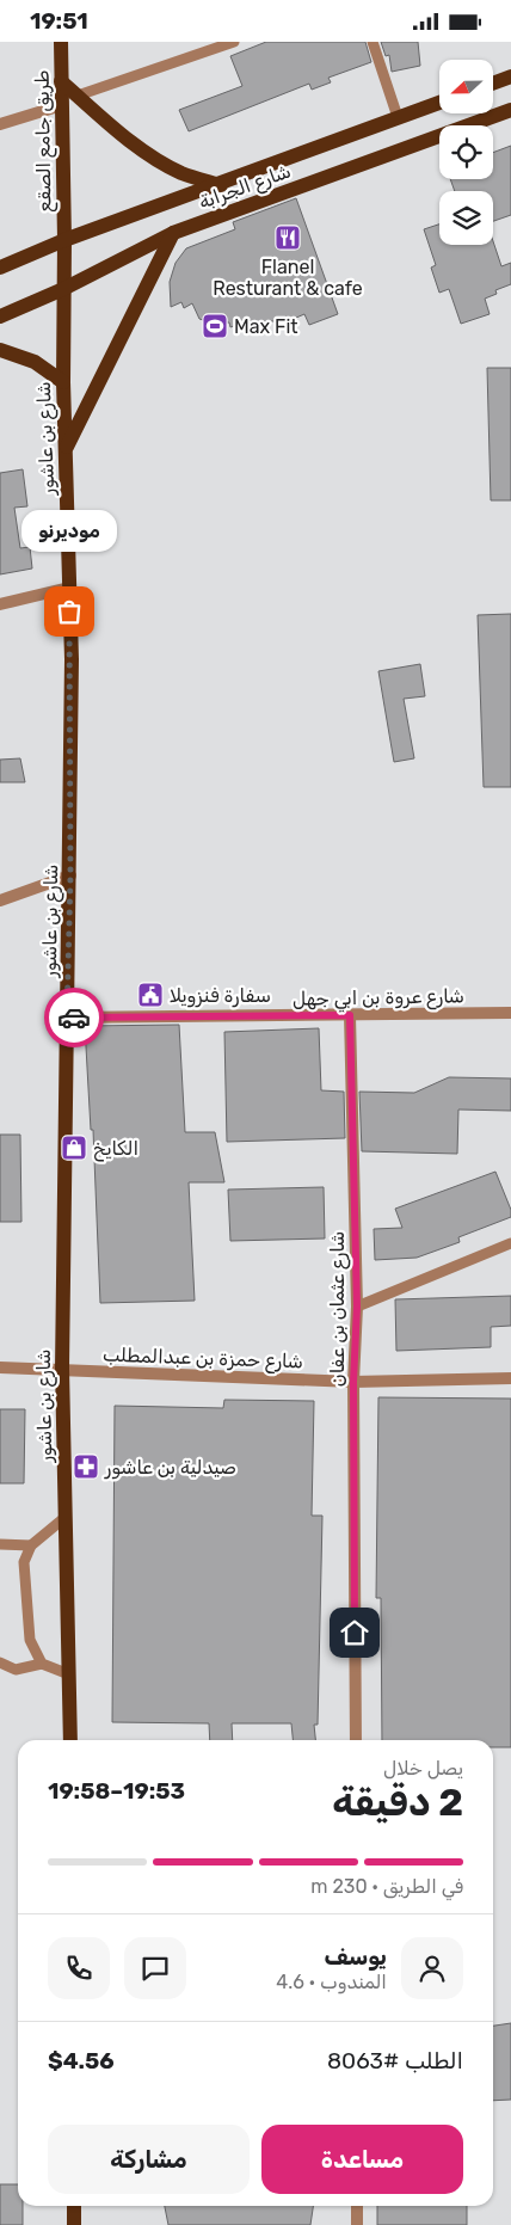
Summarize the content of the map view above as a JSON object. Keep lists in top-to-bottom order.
{
  "streets": {
    "main road": ["طريق جامع الصقع", "شارع الجرابة", "شارع بن عاشور"],
    "street": ["شارع عروة بن ابي جهل", "شارع عثمان بن عفان", "شارع حمزة بن عبدالمطلب"]
  },
  "crossings": [
    ["طريق جامع الصقع", "شارع الجرابة"],
    ["طريق جامع الصقع", "شارع بن عاشور"],
    ["شارع الجرابة", "شارع بن عاشور"],
    ["شارع بن عاشور", "شارع عروة بن ابي جهل"],
    ["شارع بن عاشور", "شارع حمزة بن عبدالمطلب"],
    ["شارع عروة بن ابي جهل", "شارع عثمان بن عفان"],
    ["شارع عثمان بن عفان", "شارع حمزة بن عبدالمطلب"]
  ],
  "places": {
    "restaurant": ["Flanel Resturant & cafe"],
    "sports": ["Max Fit"],
    "other": ["موديرنو"],
    "public building": ["سفارة فنزويلا"],
    "shop": ["الكايخ"],
    "pharmacy": ["صيدلية بن عاشور"]
  },
  "north": "left",
  "page": {
    "status": "19:51",
    "bubble": "موديرنو",
    "heading": ["2 دقيقة", "يصل خلال", "19:53–19:58"],
    "panel": [
      "يوسف",
      "المندوب · 4.6",
      "الطلب #8063",
      "$4.56"
    ],
    "bar": "في الطريق · 230 m",
    "buttons": ["مساعدة", "مشاركة"]
  }
}
